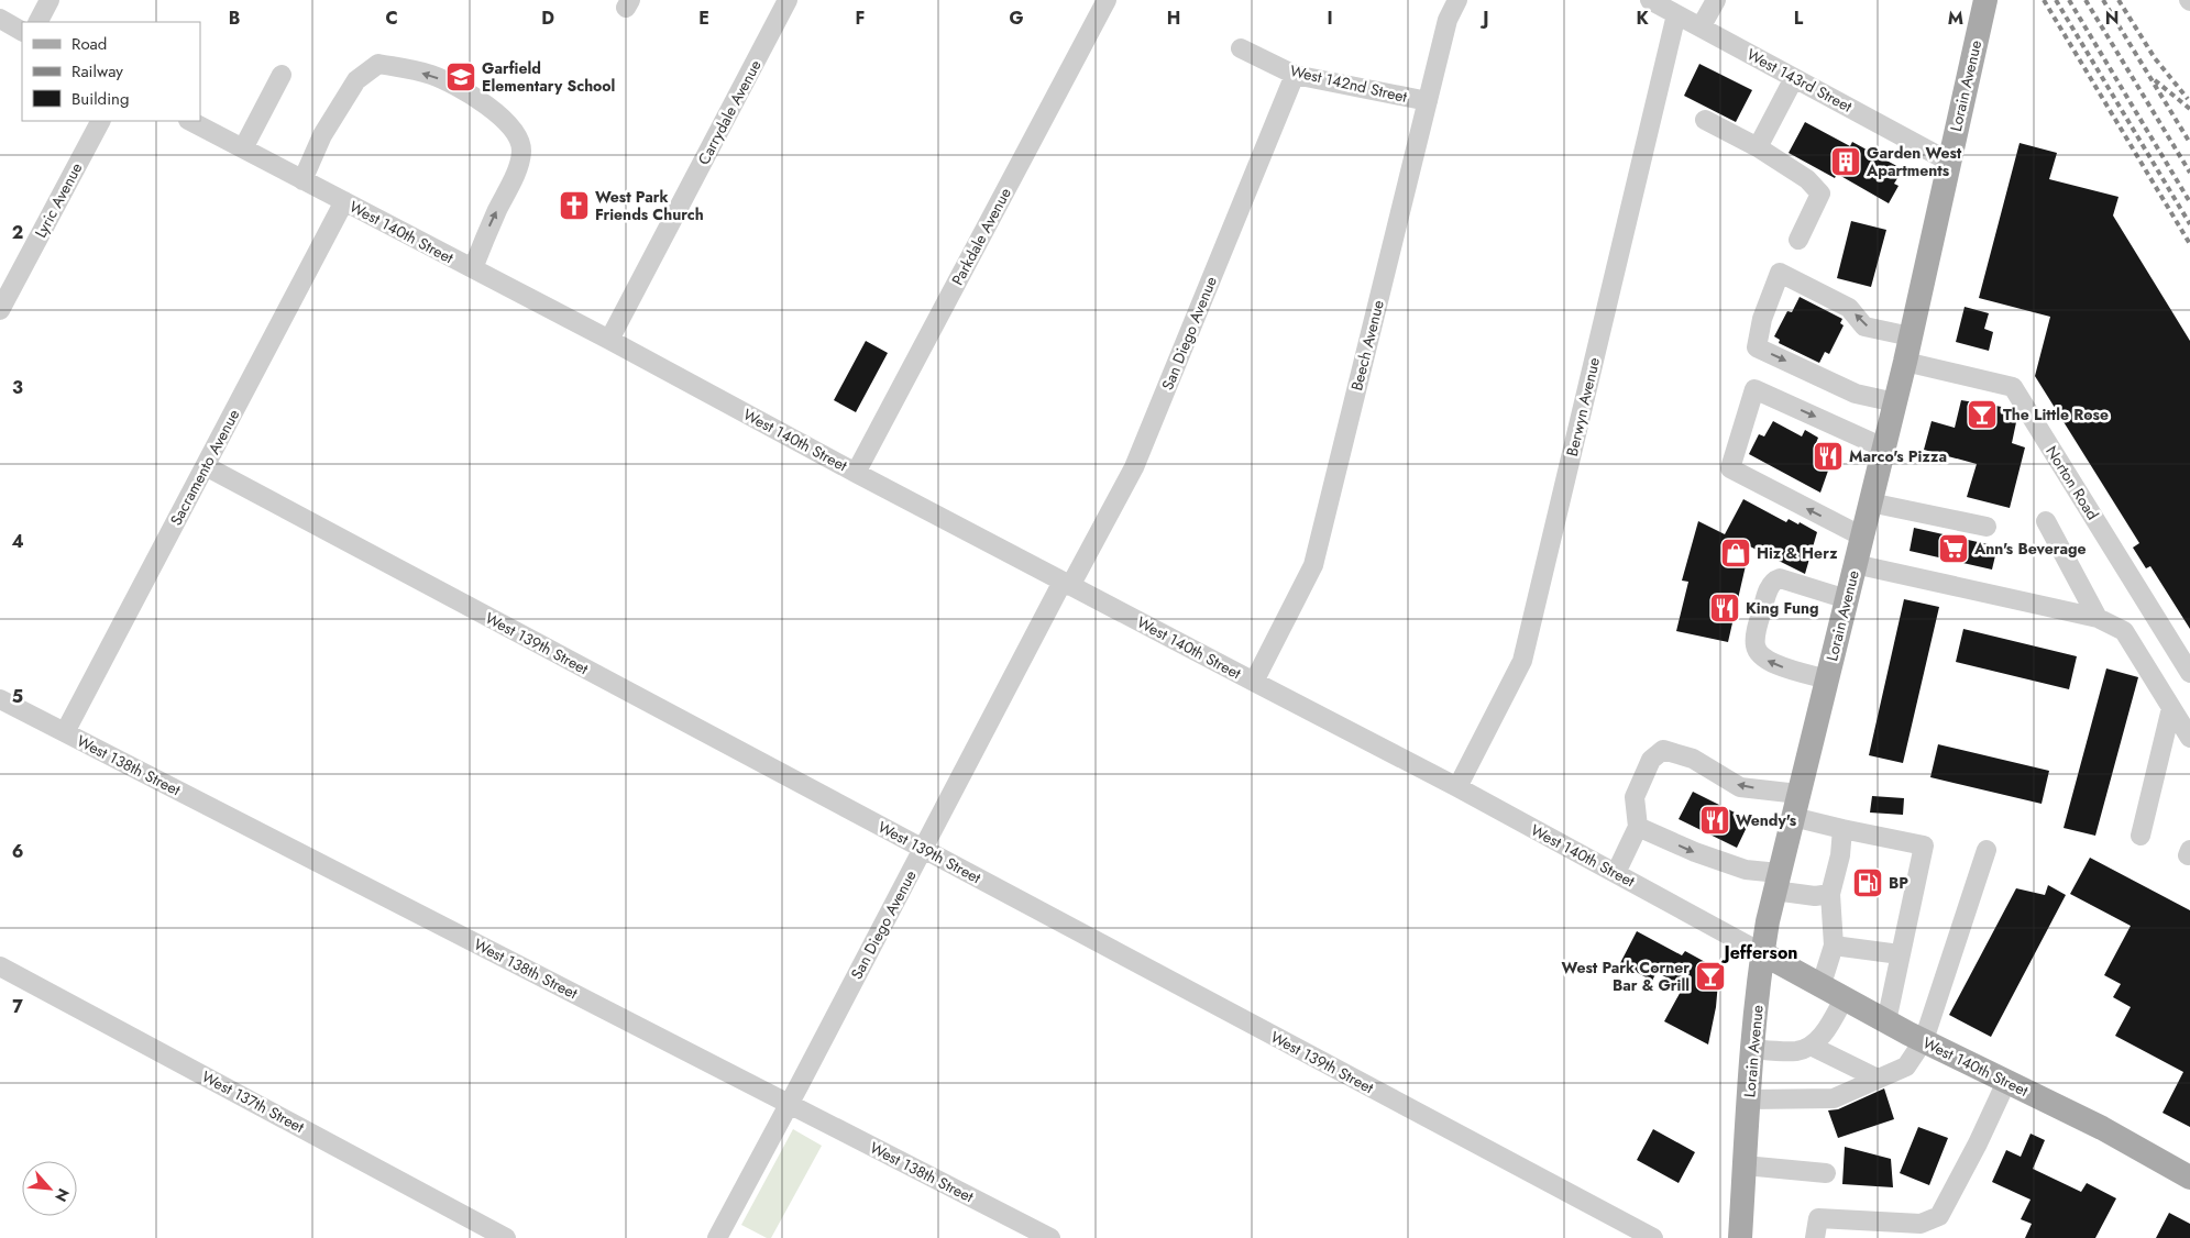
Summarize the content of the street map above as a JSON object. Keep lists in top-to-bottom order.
{
  "streets": {
    "main road": ["Lorain Avenue", "West 140th Street"],
    "street": [
      "West 143rd Street",
      "West 142nd Street",
      "Carrydale Avenue",
      "Lyric Avenue",
      "Parkdale Avenue",
      "San Diego Avenue",
      "Beech Avenue",
      "Berwyn Avenue",
      "Sacramento Avenue",
      "Norton Road",
      "West 139th Street",
      "West 138th Street",
      "West 137th Street"
    ]
  },
  "crossings": [
    ["West 143rd Street", "Lorain Avenue"],
    ["West 143rd Street", "Berwyn Avenue"],
    ["West 142nd Street", "San Diego Avenue"],
    ["West 142nd Street", "Beech Avenue"],
    ["Lorain Avenue", "West 140th Street"],
    ["Lorain Avenue", "Norton Road"],
    ["Carrydale Avenue", "West 140th Street"],
    ["West 140th Street", "Parkdale Avenue"],
    ["West 140th Street", "San Diego Avenue"],
    ["West 140th Street", "Beech Avenue"],
    ["West 140th Street", "Berwyn Avenue"],
    ["West 140th Street", "Sacramento Avenue"],
    ["San Diego Avenue", "West 139th Street"],
    ["San Diego Avenue", "West 138th Street"],
    ["Sacramento Avenue", "West 139th Street"],
    ["Sacramento Avenue", "West 138th Street"]
  ],
  "districts": ["Jefferson"],
  "places": {
    "school or university": ["Garfield Elementary School"],
    "building": ["Garden West Apartments"],
    "church": ["West Park Friends Church"],
    "bar": ["The Little Rose", "West Park Corner Bar & Grill"],
    "restaurant": ["Marco's Pizza", "King Fung", "Wendy's"],
    "supermarket": ["Ann's Beverage"],
    "shop": ["Hiz & Herz"],
    "fuel station": ["BP"]
  },
  "legend": ["Road", "Railway", "Building"],
  "north": "bottom right",
  "grid": {
    "columns": [
      "B",
      "C",
      "D",
      "E",
      "F",
      "G",
      "H",
      "I",
      "J",
      "K",
      "L",
      "M",
      "N"
    ],
    "rows": [
      "2",
      "3",
      "4",
      "5",
      "6",
      "7"
    ]
  }
}
